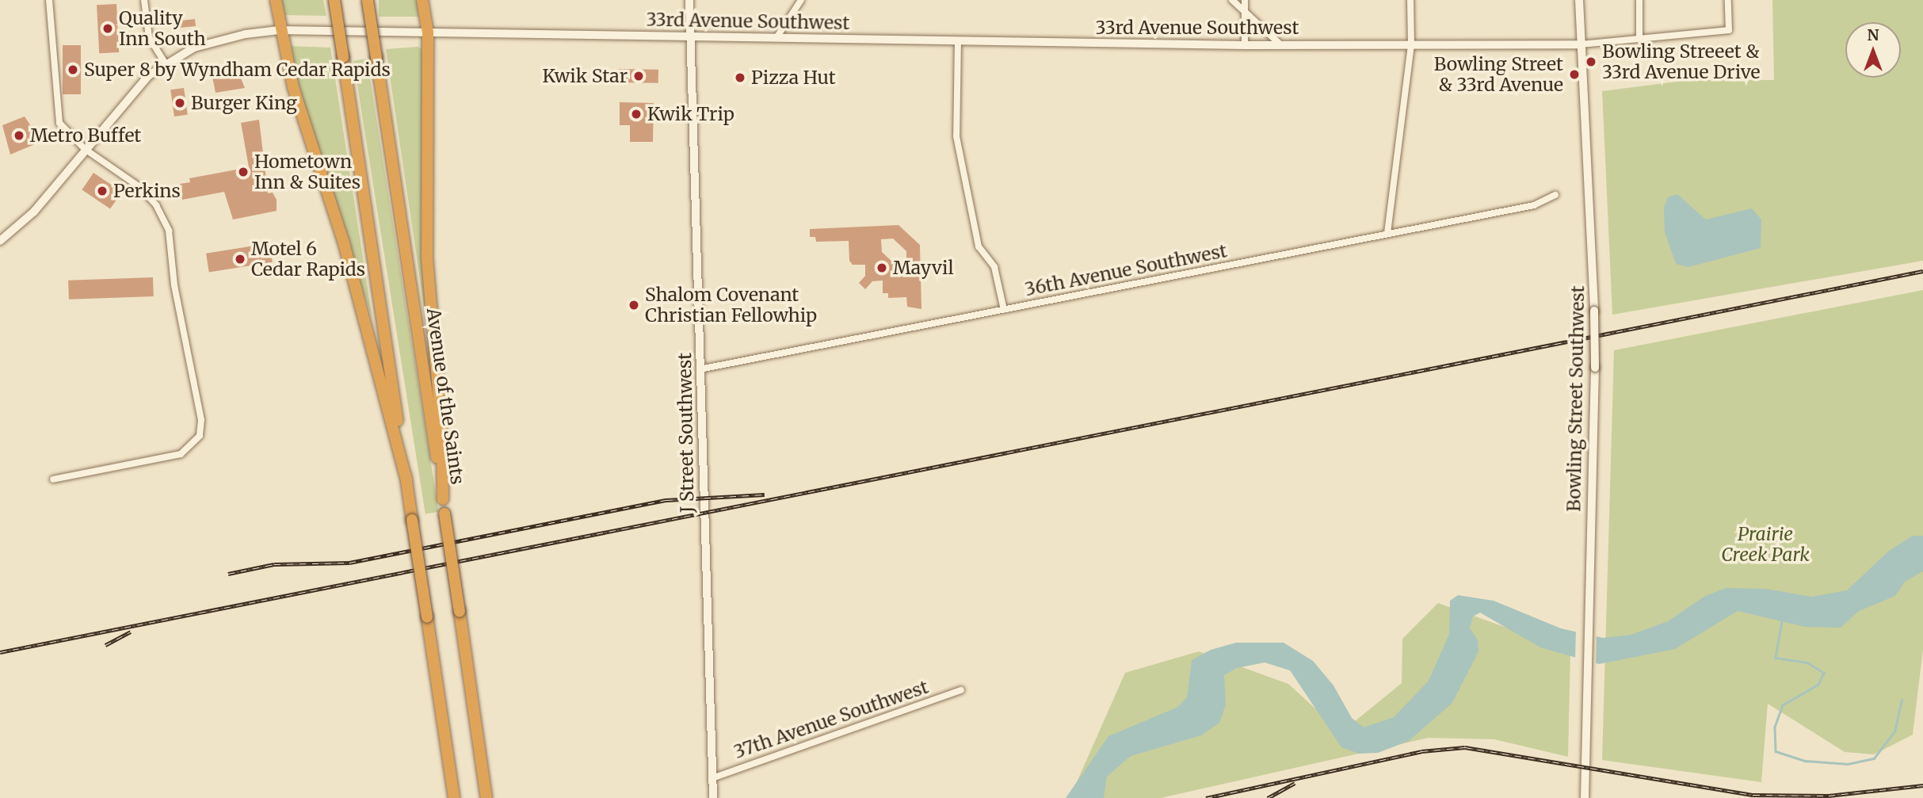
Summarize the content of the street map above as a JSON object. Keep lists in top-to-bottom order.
{
  "streets": {
    "highway": ["Avenue of the Saints"],
    "main road": ["Bowling Street Southwest"],
    "street": [
      "33rd Avenue Southwest",
      "36th Avenue Southwest",
      "J Street Southwest",
      "37th Avenue Southwest"
    ]
  },
  "crossings": [
    ["33rd Avenue Southwest", "Bowling Street Southwest"],
    ["33rd Avenue Southwest", "J Street Southwest"],
    ["36th Avenue Southwest", "J Street Southwest"],
    ["J Street Southwest", "37th Avenue Southwest"]
  ],
  "parks": ["Prairie Creek Park"],
  "places": [
    "Quality Inn South",
    "Bowling Streeet & 33rd Avenue Drive",
    "Super 8 by Wyndham Cedar Rapids",
    "Bowling Street & 33rd Avenue",
    "Kwik Star",
    "Pizza Hut",
    "Burger King",
    "Kwik Trip",
    "Metro Buffet",
    "Hometown Inn & Suites",
    "Perkins",
    "Motel 6 Cedar Rapids",
    "Mayvil",
    "Shalom Covenant Christian Fellowhip"
  ],
  "north": "top"
}
